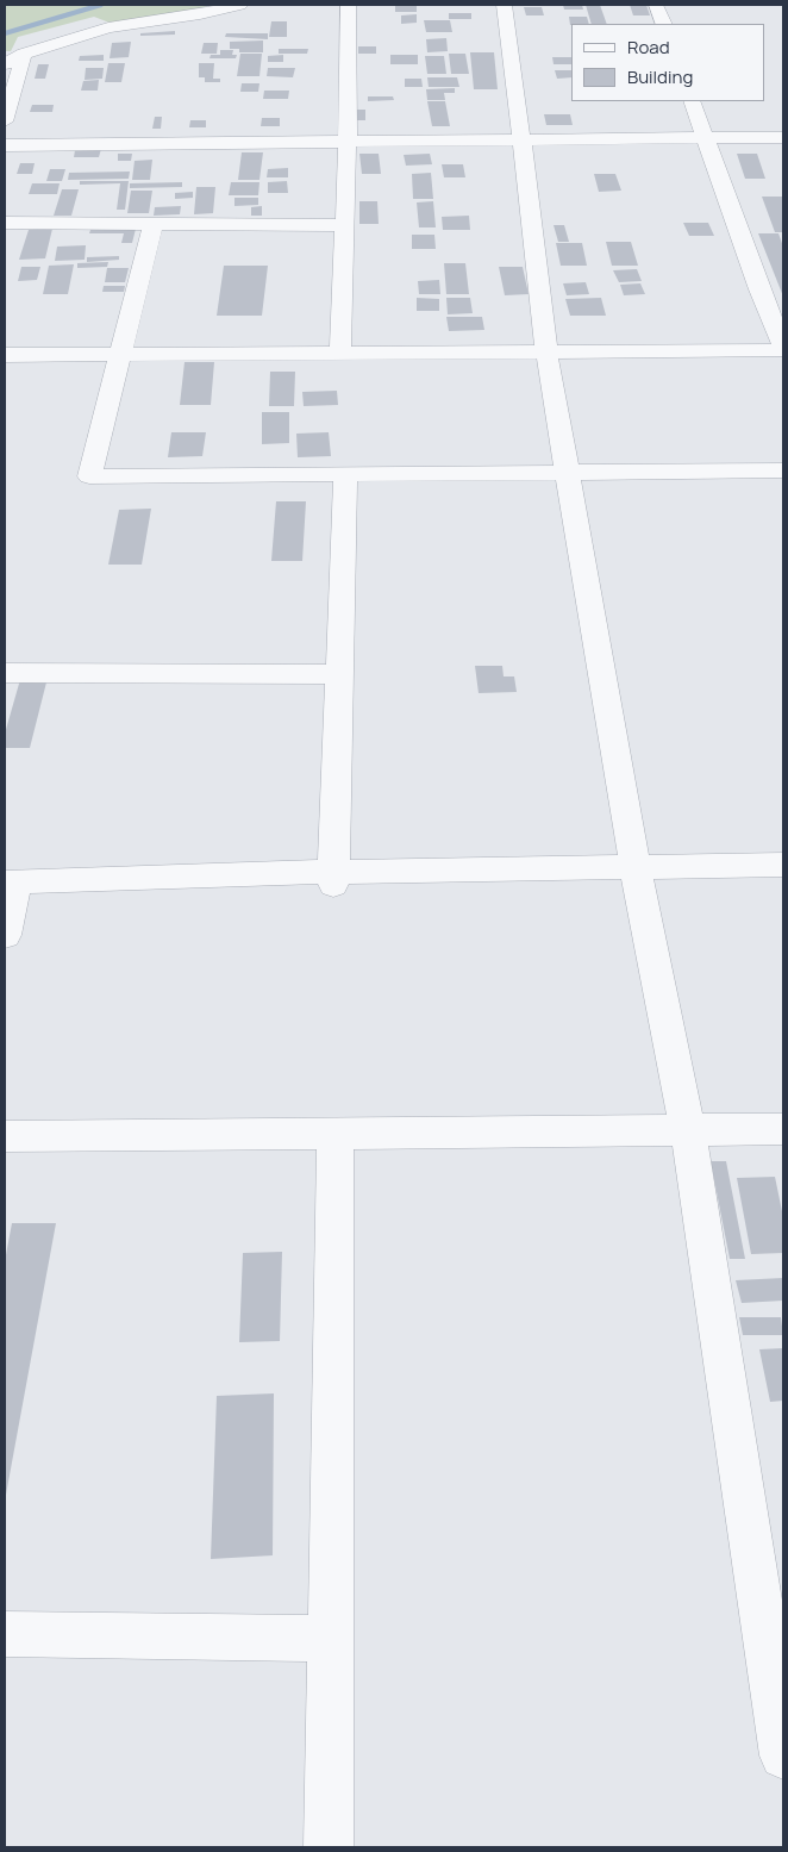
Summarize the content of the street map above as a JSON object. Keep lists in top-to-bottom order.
{
  "legend": ["Road", "Building"]
}
